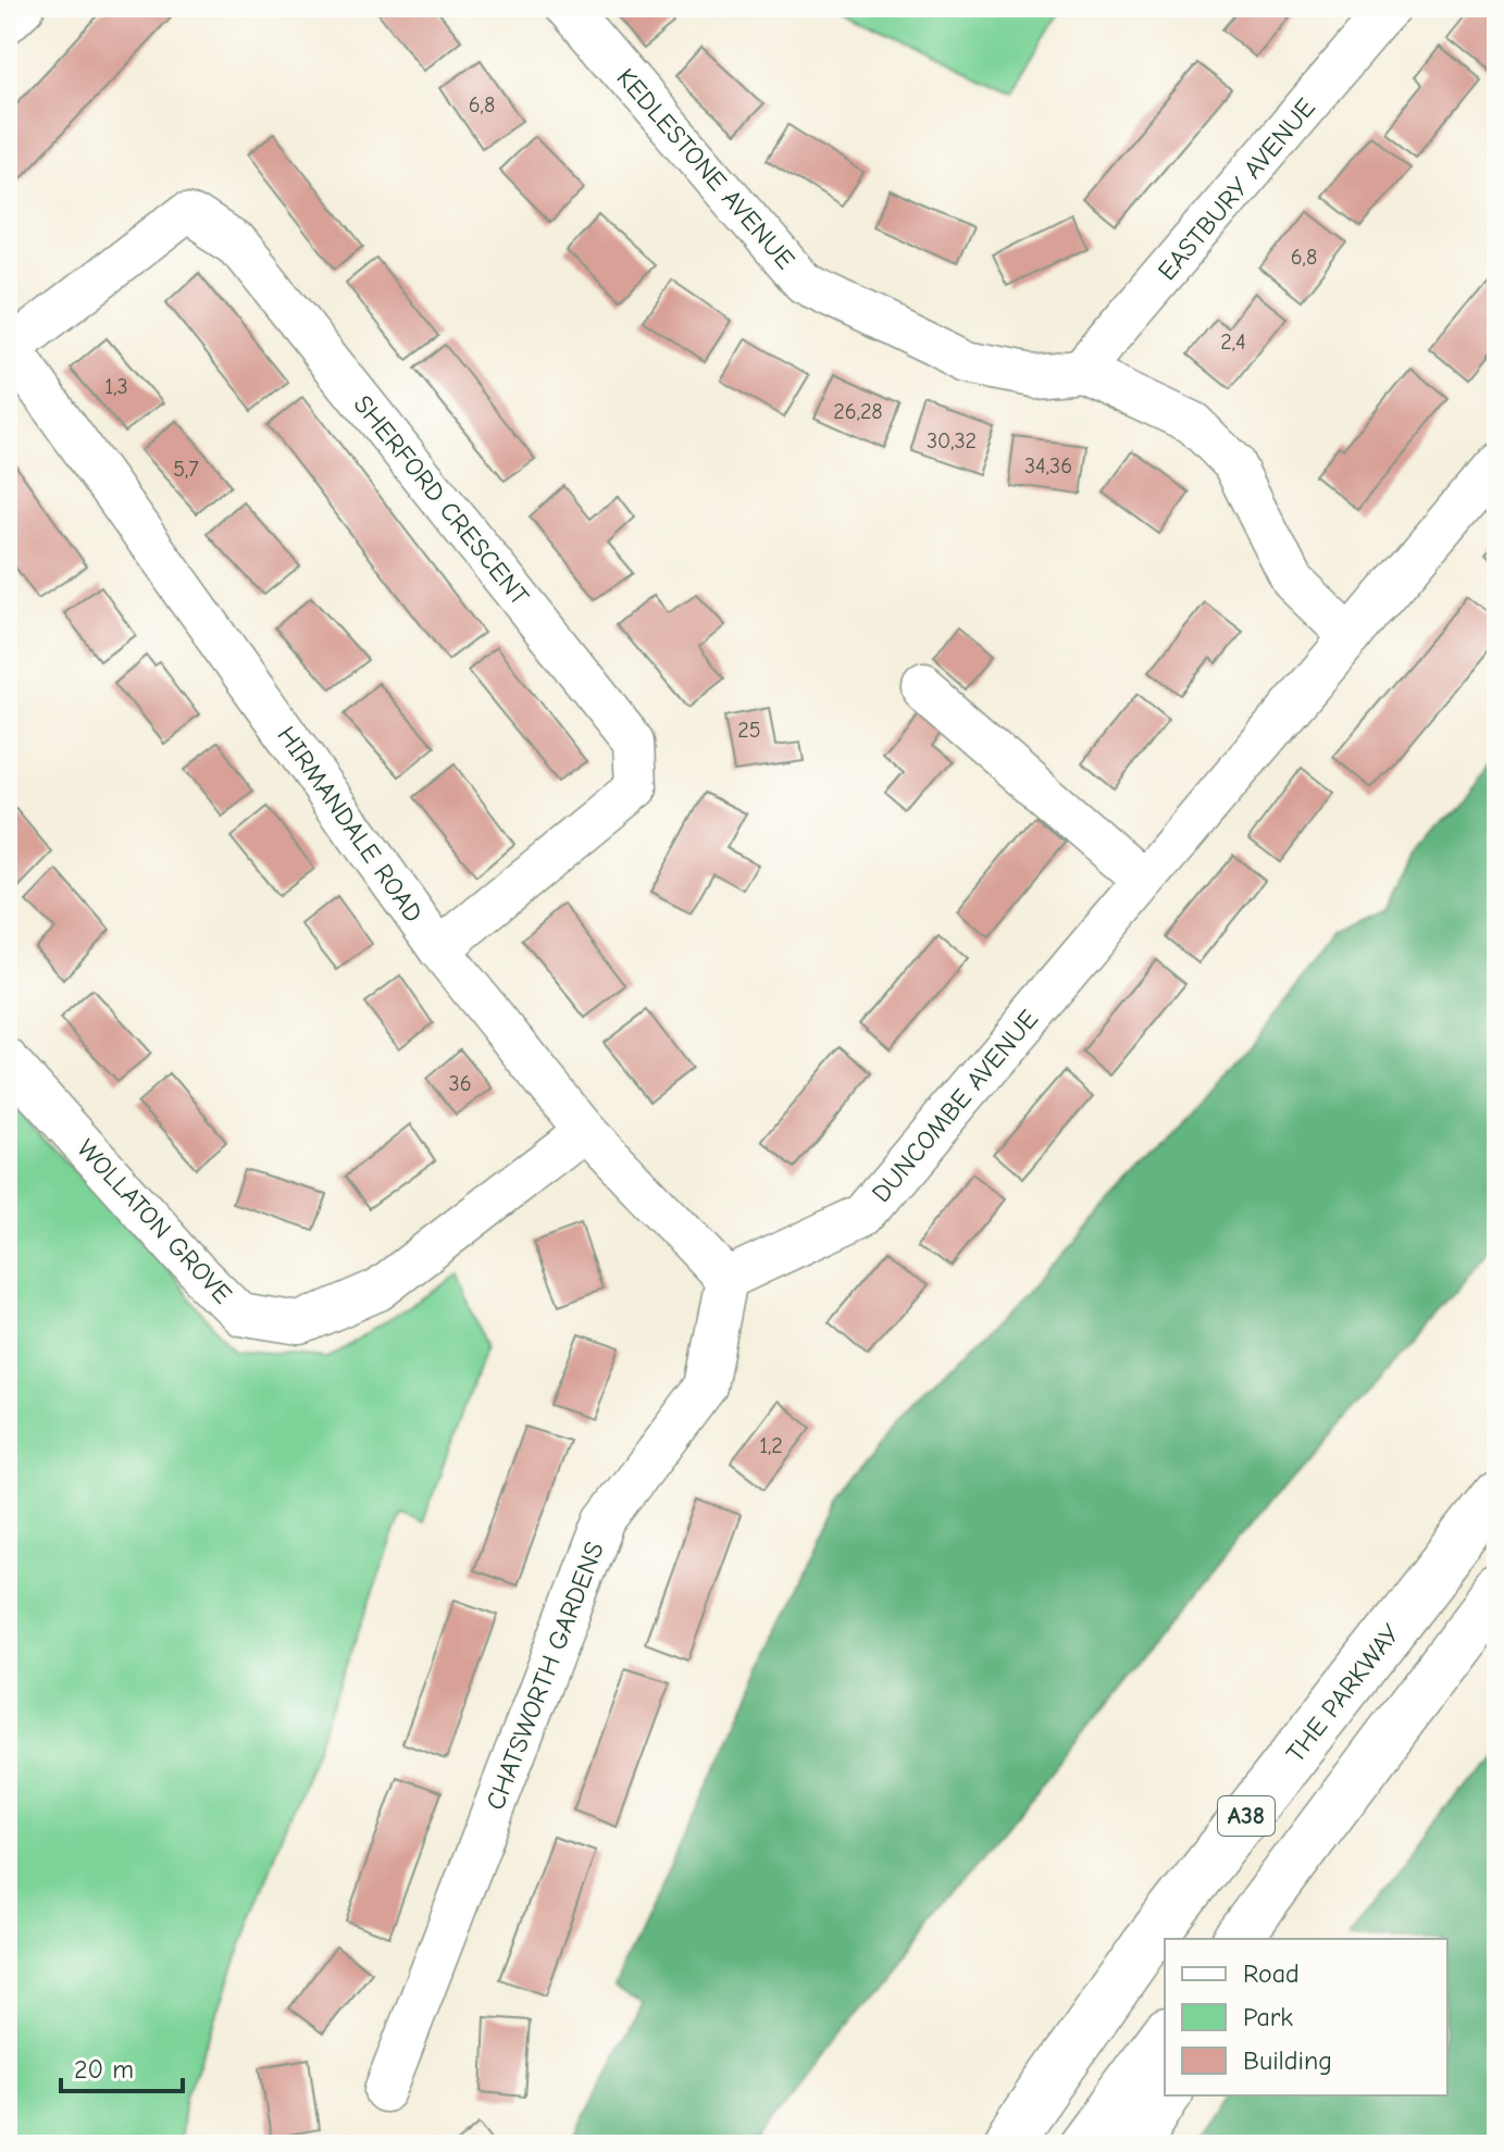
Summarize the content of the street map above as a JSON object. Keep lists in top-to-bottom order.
{
  "streets": {
    "highway": ["THE PARKWAY", "A38"],
    "street": [
      "KEDLESTONE AVENUE",
      "EASTBURY AVENUE",
      "SHERFORD CRESCENT",
      "HIRMANDALE ROAD",
      "DUNCOMBE AVENUE",
      "WOLLATON GROVE",
      "CHATSWORTH GARDENS"
    ]
  },
  "crossings": [
    ["KEDLESTONE AVENUE", "EASTBURY AVENUE"],
    ["KEDLESTONE AVENUE", "DUNCOMBE AVENUE"],
    ["SHERFORD CRESCENT", "HIRMANDALE ROAD"],
    ["HIRMANDALE ROAD", "DUNCOMBE AVENUE"],
    ["HIRMANDALE ROAD", "WOLLATON GROVE"],
    ["HIRMANDALE ROAD", "CHATSWORTH GARDENS"],
    ["DUNCOMBE AVENUE", "CHATSWORTH GARDENS"],
    ["THE PARKWAY", "A38"]
  ],
  "house_numbers": [
    "6,8",
    "6,8",
    "2,4",
    "1,3",
    "26,28",
    "30,32",
    "34,36",
    "5,7",
    "25",
    "36",
    "1,2"
  ],
  "legend": ["Road", "Park", "Building"],
  "scale_bar": "20 m"
}
